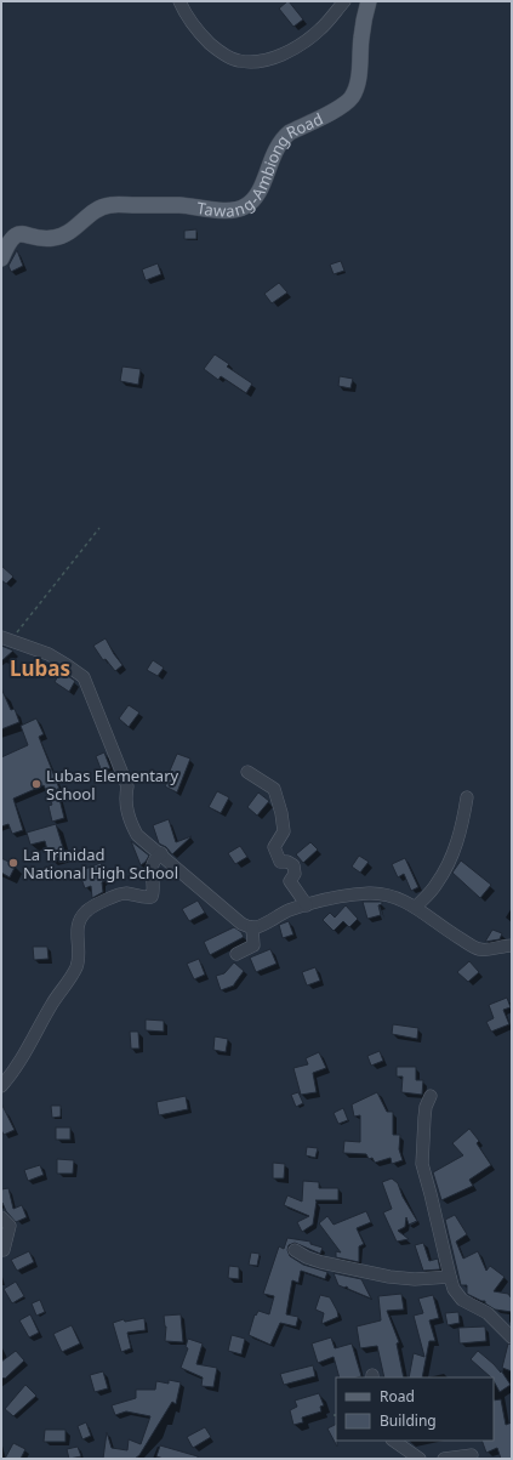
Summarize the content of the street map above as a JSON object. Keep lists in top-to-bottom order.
{
  "streets": {
    "main road": ["Tawang-Ambiong Road"]
  },
  "districts": ["Lubas"],
  "places": ["Lubas Elementary School", "La Trinidad National High School"],
  "legend": ["Road", "Building"]
}
